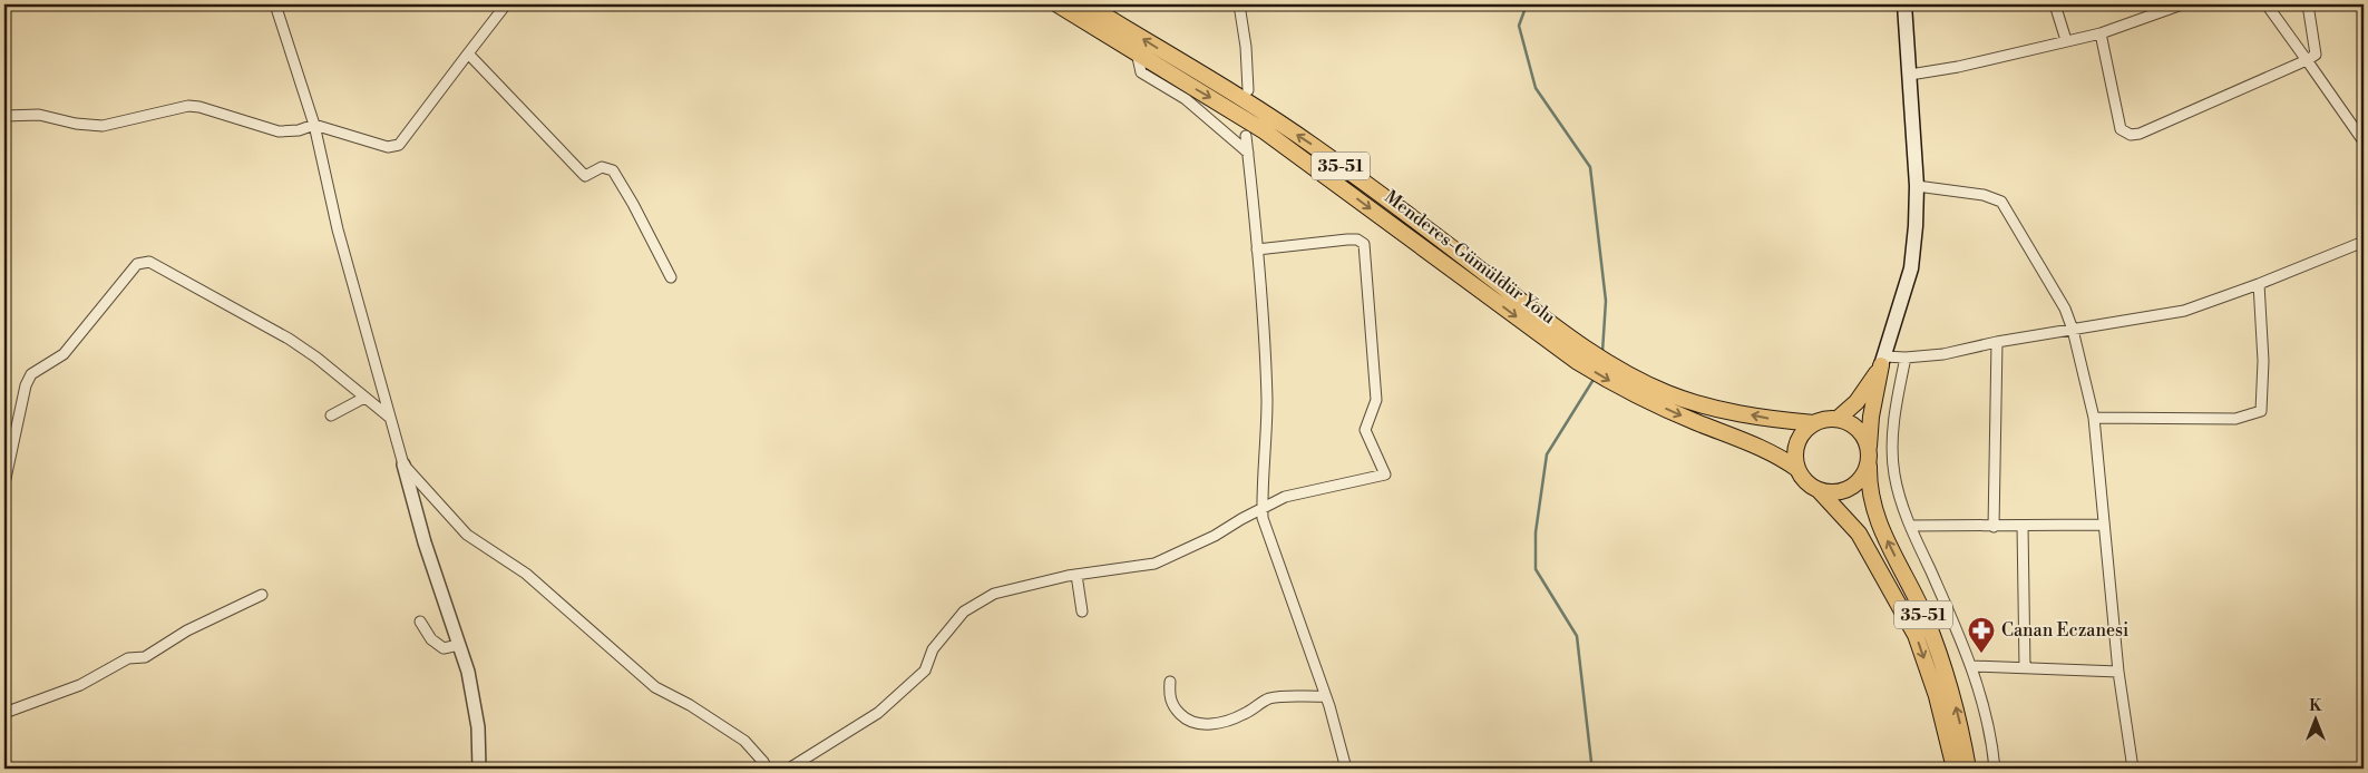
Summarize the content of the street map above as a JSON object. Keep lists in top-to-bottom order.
{
  "streets": {
    "main road": ["35-51", "Menderes-Gümüldür Yolu"]
  },
  "crossings": [
    ["35-51", "Menderes-Gümüldür Yolu"]
  ],
  "places": {
    "pharmacy": ["Canan Eczanesi"]
  },
  "north": "top"
}
